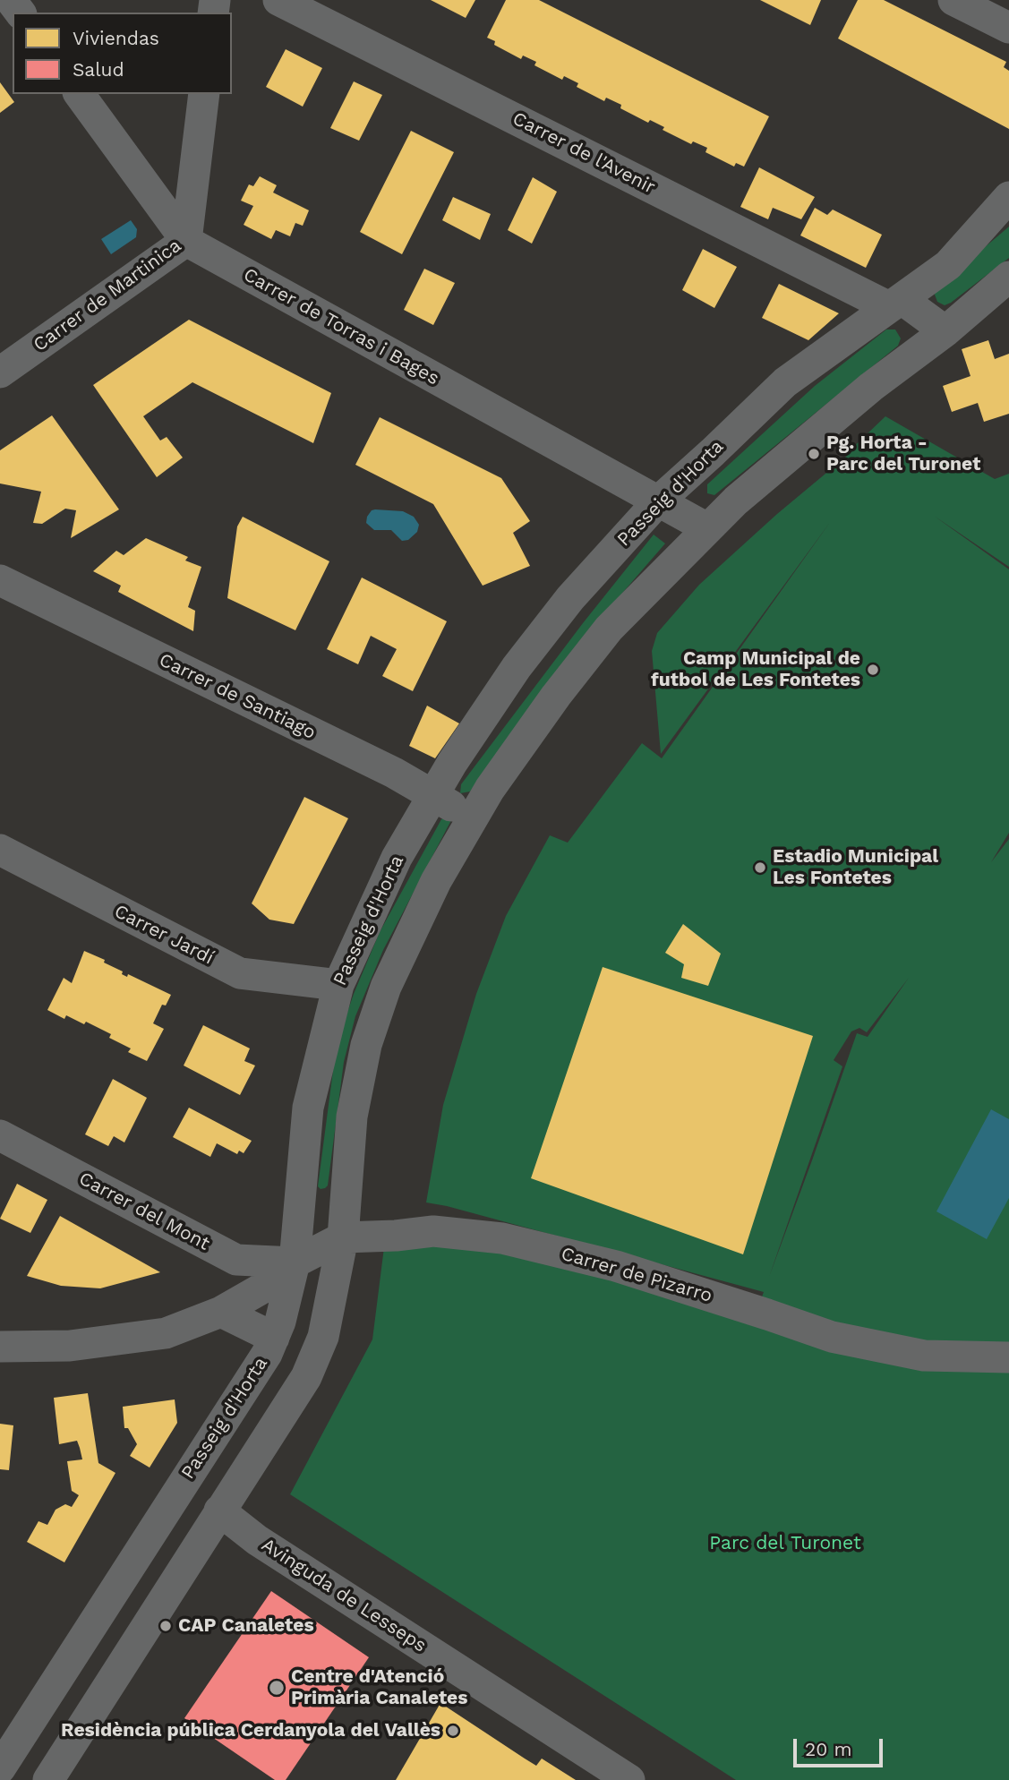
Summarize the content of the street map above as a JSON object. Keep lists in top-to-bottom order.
{
  "streets": {
    "street": [
      "Carrer de l'Avenir",
      "Carrer de Martinica",
      "Carrer de Torras i Bages",
      "Passeig d'Horta",
      "Carrer de Santiago",
      "Carrer Jardí",
      "Carrer del Mont",
      "Carrer de Pizarro",
      "Avinguda de Lesseps"
    ]
  },
  "crossings": [
    ["Carrer de l'Avenir", "Passeig d'Horta"],
    ["Carrer de Martinica", "Carrer de Torras i Bages"],
    ["Carrer de Torras i Bages", "Passeig d'Horta"],
    ["Passeig d'Horta", "Carrer de Santiago"],
    ["Passeig d'Horta", "Carrer Jardí"],
    ["Passeig d'Horta", "Carrer del Mont"],
    ["Passeig d'Horta", "Carrer de Pizarro"],
    ["Carrer del Mont", "Carrer de Pizarro"]
  ],
  "parks": ["Parc del Turonet"],
  "places": [
    "Pg. Horta - Parc del Turonet",
    "Camp Municipal de futbol de Les Fontetes",
    "Estadio Municipal Les Fontetes",
    "CAP Canaletes",
    "Centre d'Atenció Primària Canaletes",
    "Residència pública Cerdanyola del Vallès"
  ],
  "legend": ["Viviendas", "Salud"],
  "scale_bar": "20 m"
}
